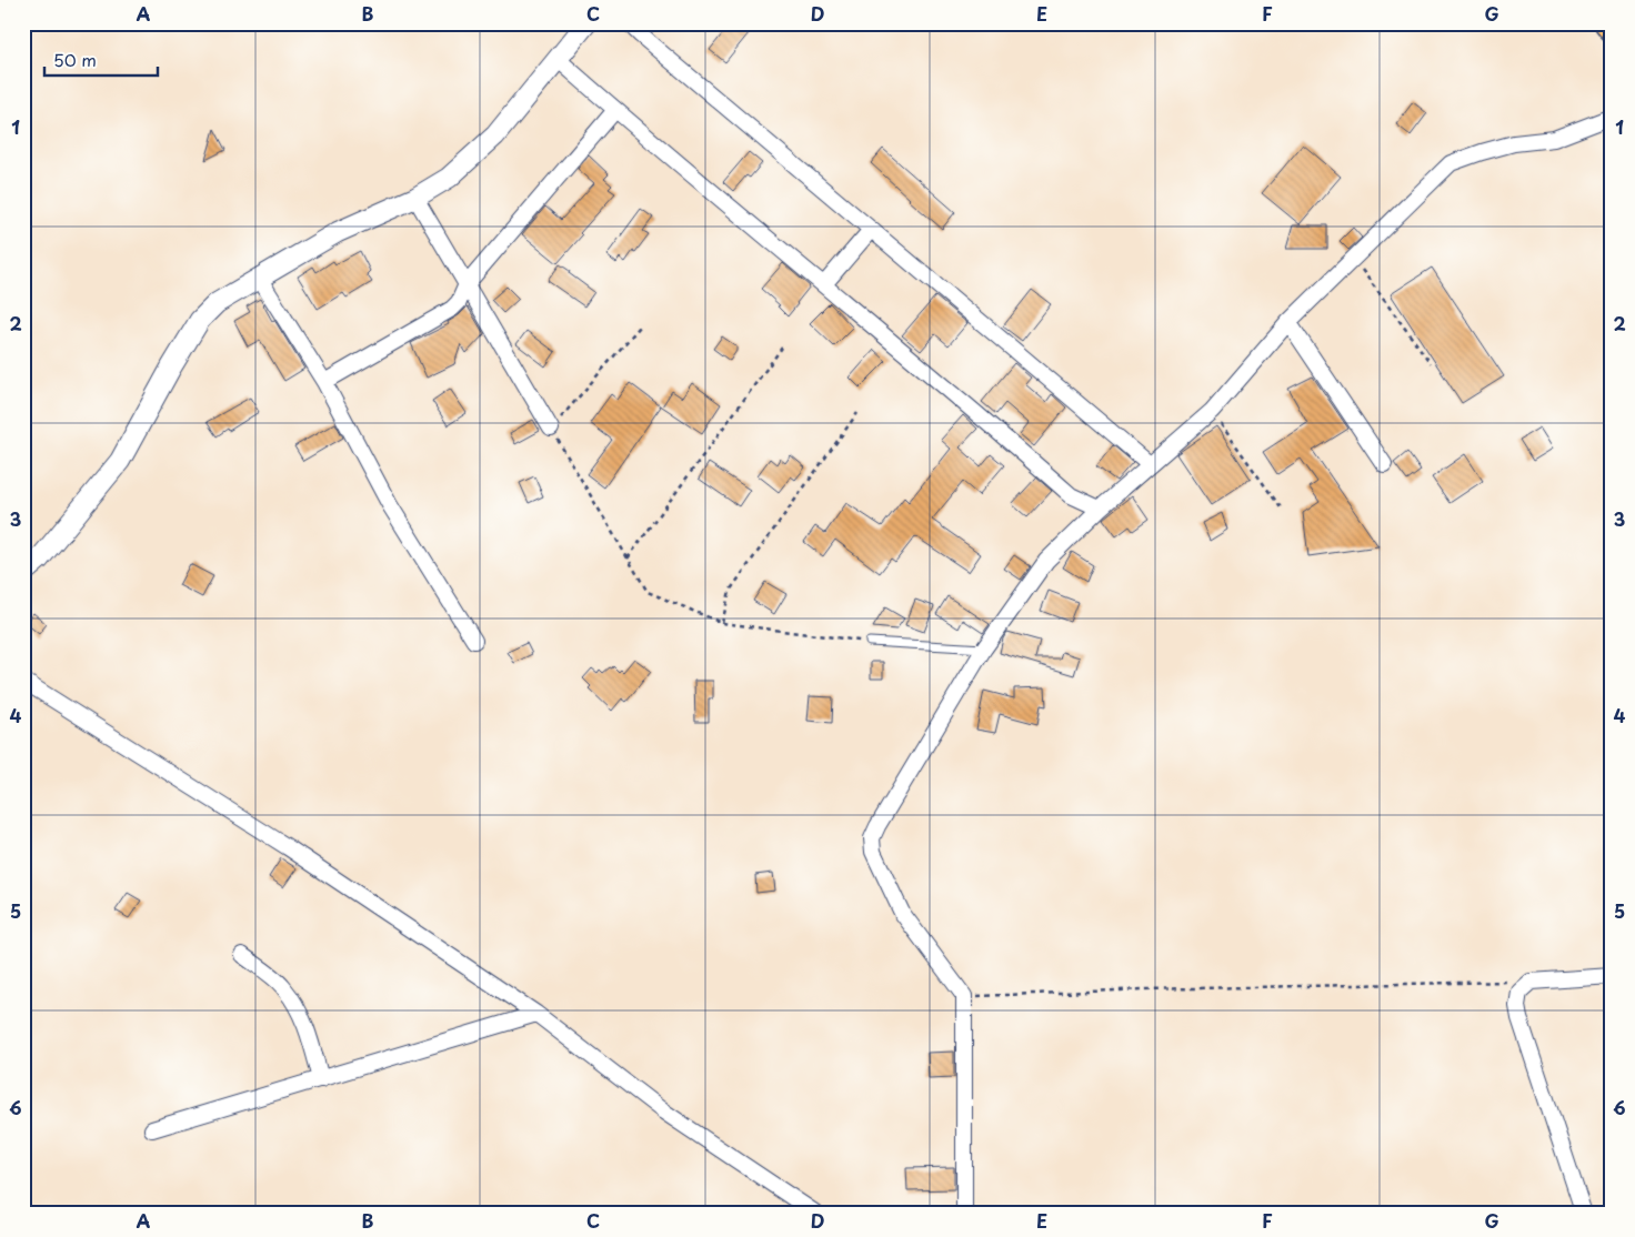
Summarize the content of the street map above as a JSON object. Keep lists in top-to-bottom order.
{
  "scale_bar": "50 m",
  "grid": {
    "columns": [
      "A",
      "B",
      "C",
      "D",
      "E",
      "F",
      "G"
    ],
    "rows": [
      "1",
      "2",
      "3",
      "4",
      "5",
      "6"
    ]
  }
}
